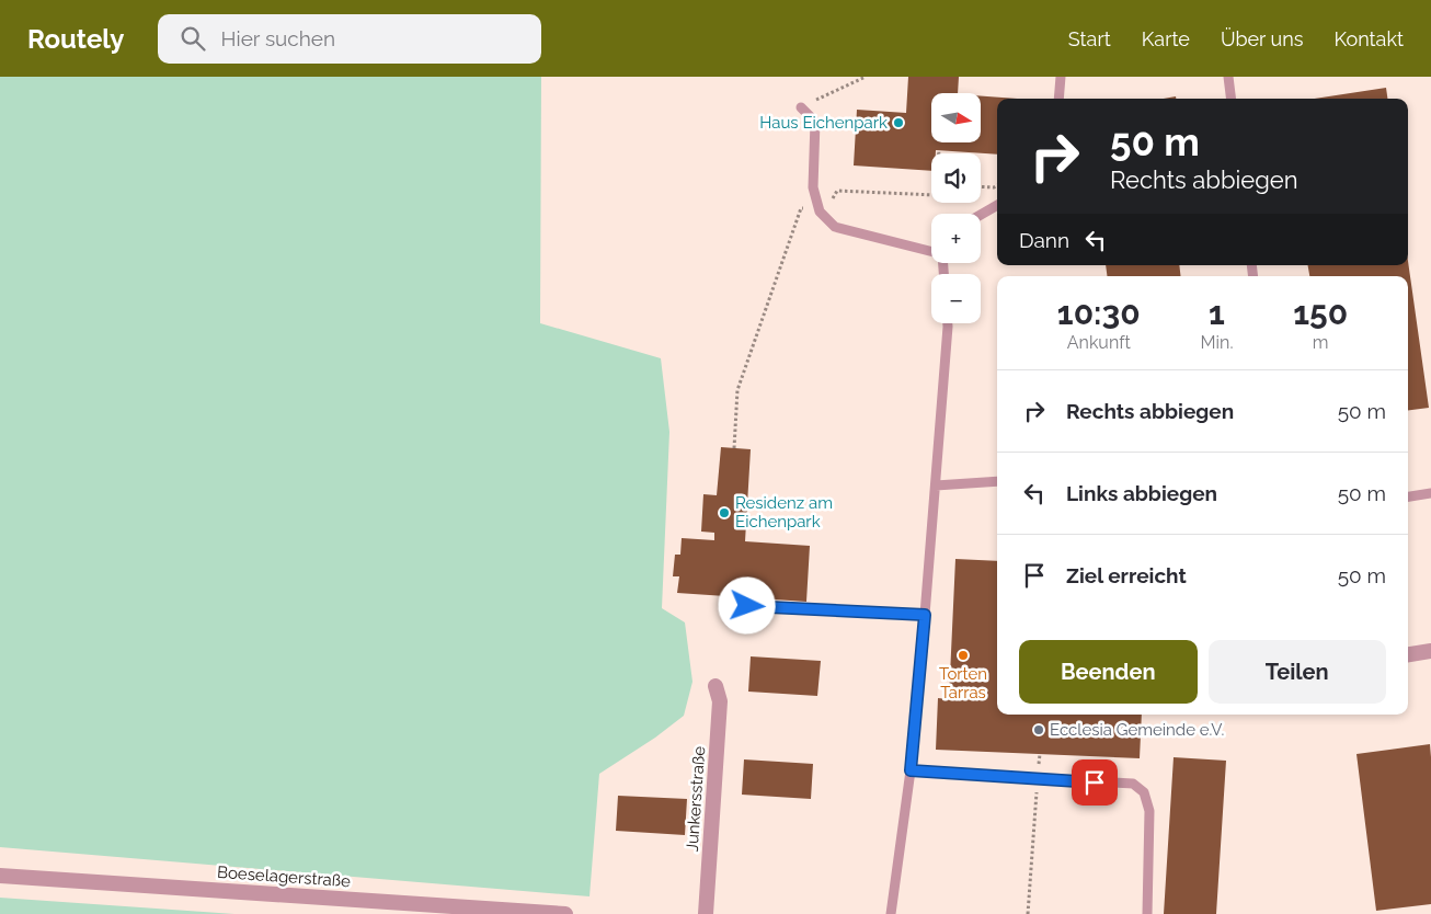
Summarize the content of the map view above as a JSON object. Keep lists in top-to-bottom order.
{
  "streets": {
    "street": ["Junkersstraße", "Boeselagerstraße"]
  },
  "places": [
    "Haus Eichenpark",
    "Residenz am Eichenpark",
    "Torten Tarras",
    "Ecclesia Gemeinde e.V."
  ],
  "north": "right",
  "page": {
    "header": "Routely",
    "search": "Hier suchen",
    "nav": [
      "Start",
      "Karte",
      "Über uns",
      "Kontakt"
    ],
    "map_buttons": ["+", "−"],
    "turn": ["50 m", "Rechts abbiegen"],
    "then": "Dann",
    "eta": [
      "10:30",
      "Ankunft",
      "1",
      "Min.",
      "150",
      "m"
    ],
    "list": [
      {
        "name": "Rechts abbiegen",
        "value": "50 m"
      },
      {
        "name": "Links abbiegen",
        "value": "50 m"
      },
      {
        "name": "Ziel erreicht",
        "value": "50 m"
      }
    ],
    "buttons": ["Beenden", "Teilen"]
  }
}
